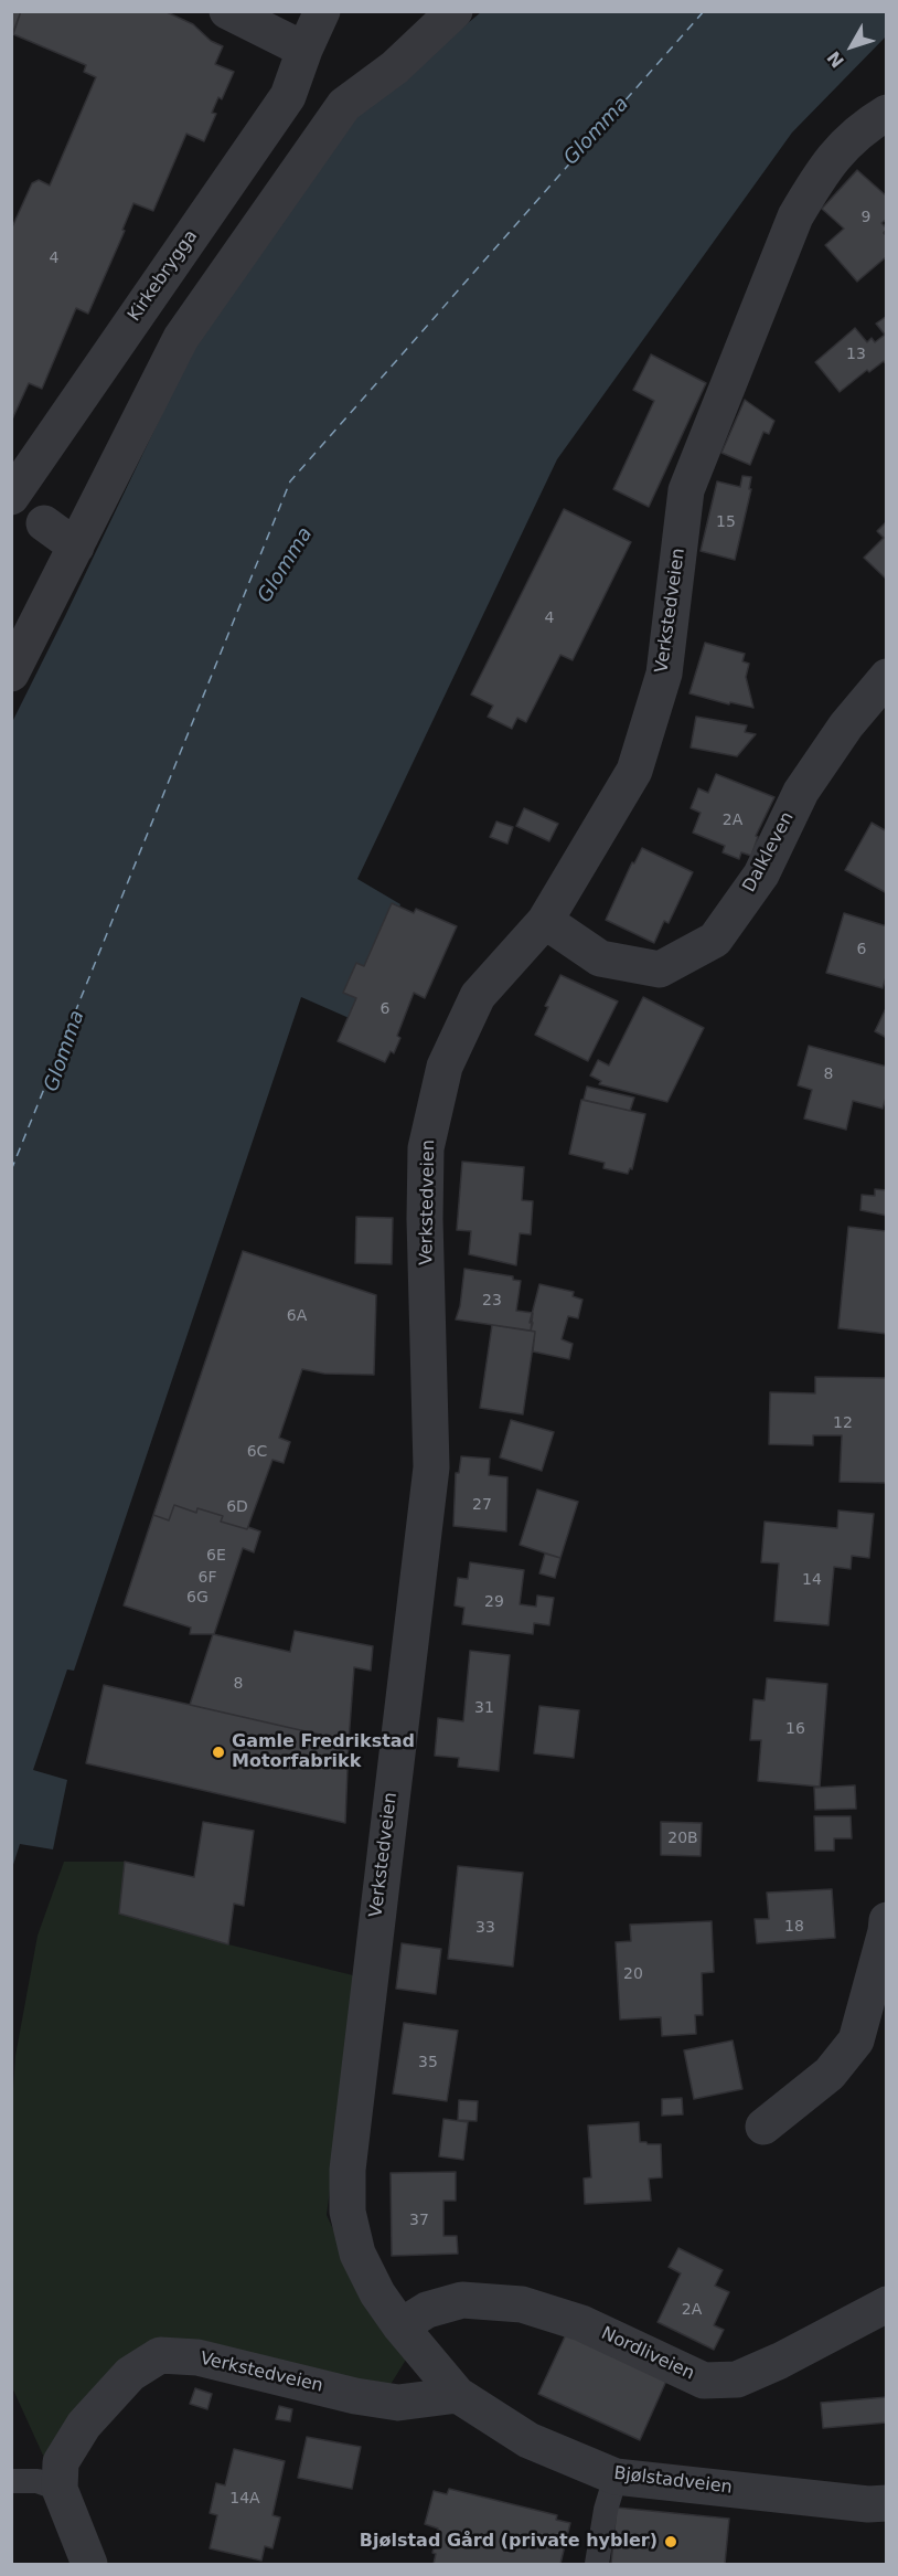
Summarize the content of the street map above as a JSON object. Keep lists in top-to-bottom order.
{
  "streets": {
    "street": [
      "Kirkebrygga",
      "Verkstedveien",
      "Dalkleven",
      "Nordliveien",
      "Bjølstadveien"
    ]
  },
  "crossings": [
    ["Verkstedveien", "Dalkleven"],
    ["Verkstedveien", "Bjølstadveien"],
    ["Nordliveien", "Bjølstadveien"]
  ],
  "water": ["Glomma"],
  "places": ["Gamle Fredrikstad Motorfabrikk", "Bjølstad Gård (private hybler)"],
  "house_numbers": [
    "9",
    "4",
    "13",
    "15",
    "4",
    "2A",
    "6",
    "6",
    "8",
    "23",
    "6A",
    "12",
    "6C",
    "27",
    "6D",
    "6E",
    "6F",
    "14",
    "6G",
    "29",
    "8",
    "31",
    "16",
    "20B",
    "18",
    "33",
    "20",
    "35",
    "37",
    "2A",
    "14A"
  ],
  "north": "bottom left"
}
